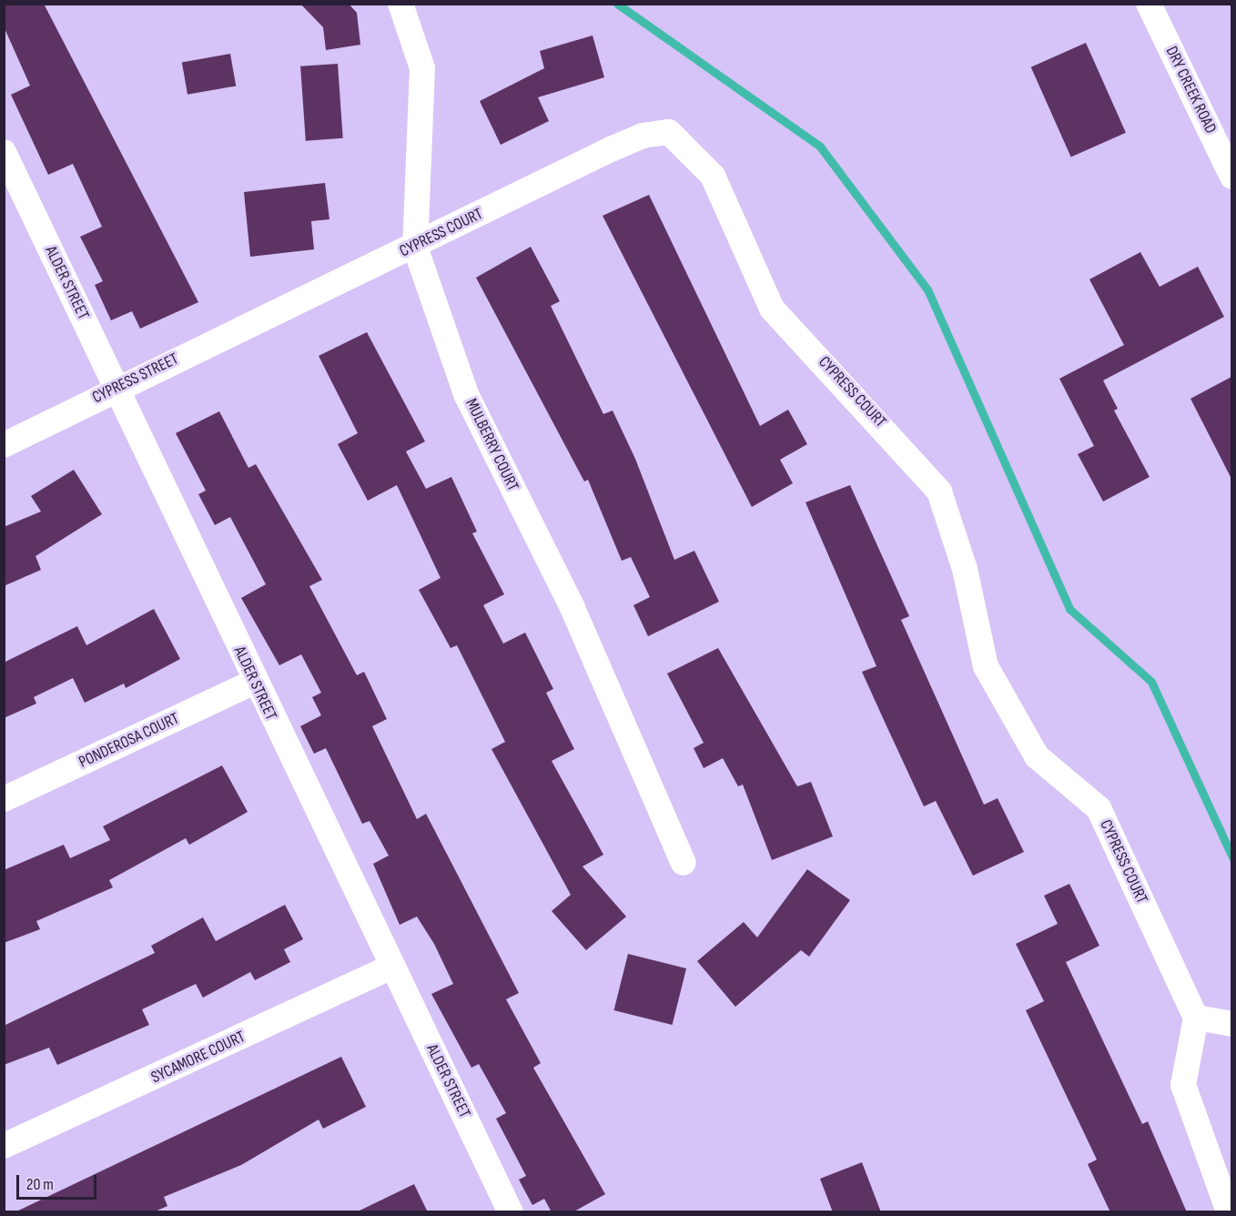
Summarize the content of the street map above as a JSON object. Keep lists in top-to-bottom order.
{
  "streets": {
    "street": [
      "DRY CREEK ROAD",
      "CYPRESS COURT",
      "ALDER STREET",
      "CYPRESS STREET",
      "MULBERRY COURT",
      "PONDEROSA COURT",
      "SYCAMORE COURT"
    ]
  },
  "crossings": [
    ["CYPRESS COURT", "CYPRESS STREET"],
    ["CYPRESS COURT", "MULBERRY COURT"],
    ["ALDER STREET", "CYPRESS STREET"],
    ["ALDER STREET", "PONDEROSA COURT"],
    ["ALDER STREET", "SYCAMORE COURT"]
  ],
  "scale_bar": "20 m"
}
